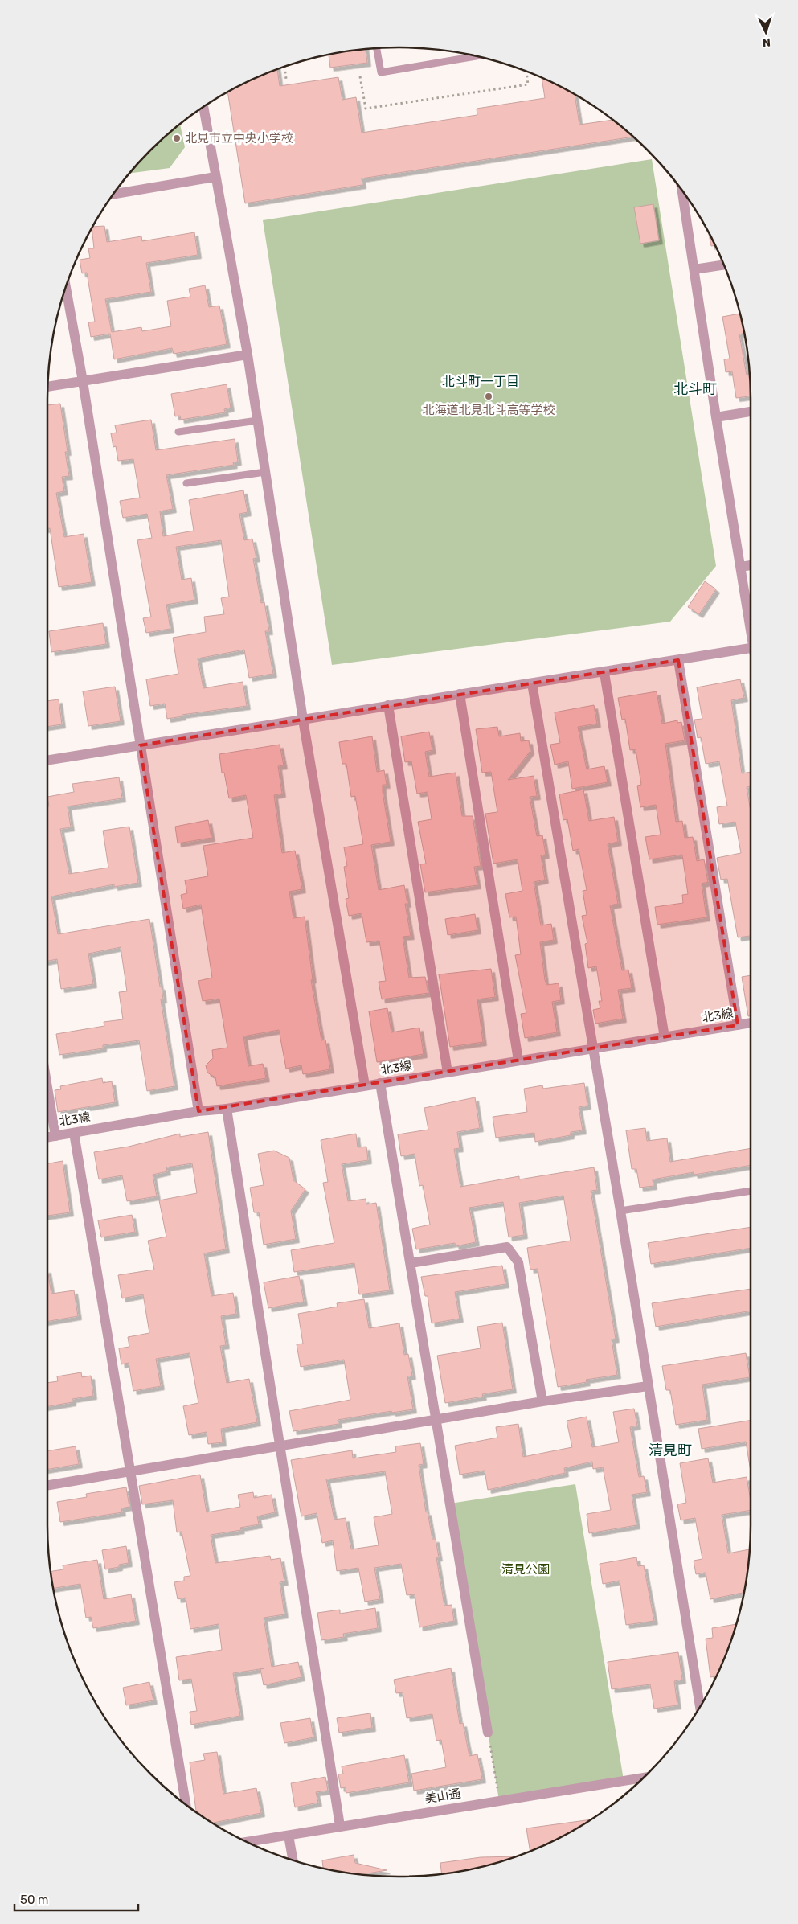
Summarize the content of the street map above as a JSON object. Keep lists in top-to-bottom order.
{
  "streets": {
    "street": ["北3線", "美山通"]
  },
  "districts": ["北斗町一丁目", "北斗町", "清見町"],
  "parks": ["清見公園"],
  "places": ["北見市立中央小学校", "北海道北見北斗高等学校"],
  "scale_bar": "50 m",
  "north": "bottom"
}
